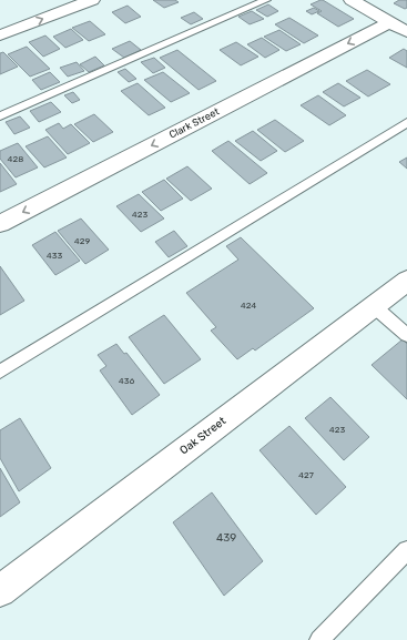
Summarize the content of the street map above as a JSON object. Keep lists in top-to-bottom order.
{
  "streets": {
    "street": ["Clark Street", "Oak Street"]
  },
  "one_way": ["Clark Street"],
  "house_numbers": [
    "428",
    "423",
    "429",
    "433",
    "424",
    "436",
    "423",
    "427",
    "439"
  ]
}
